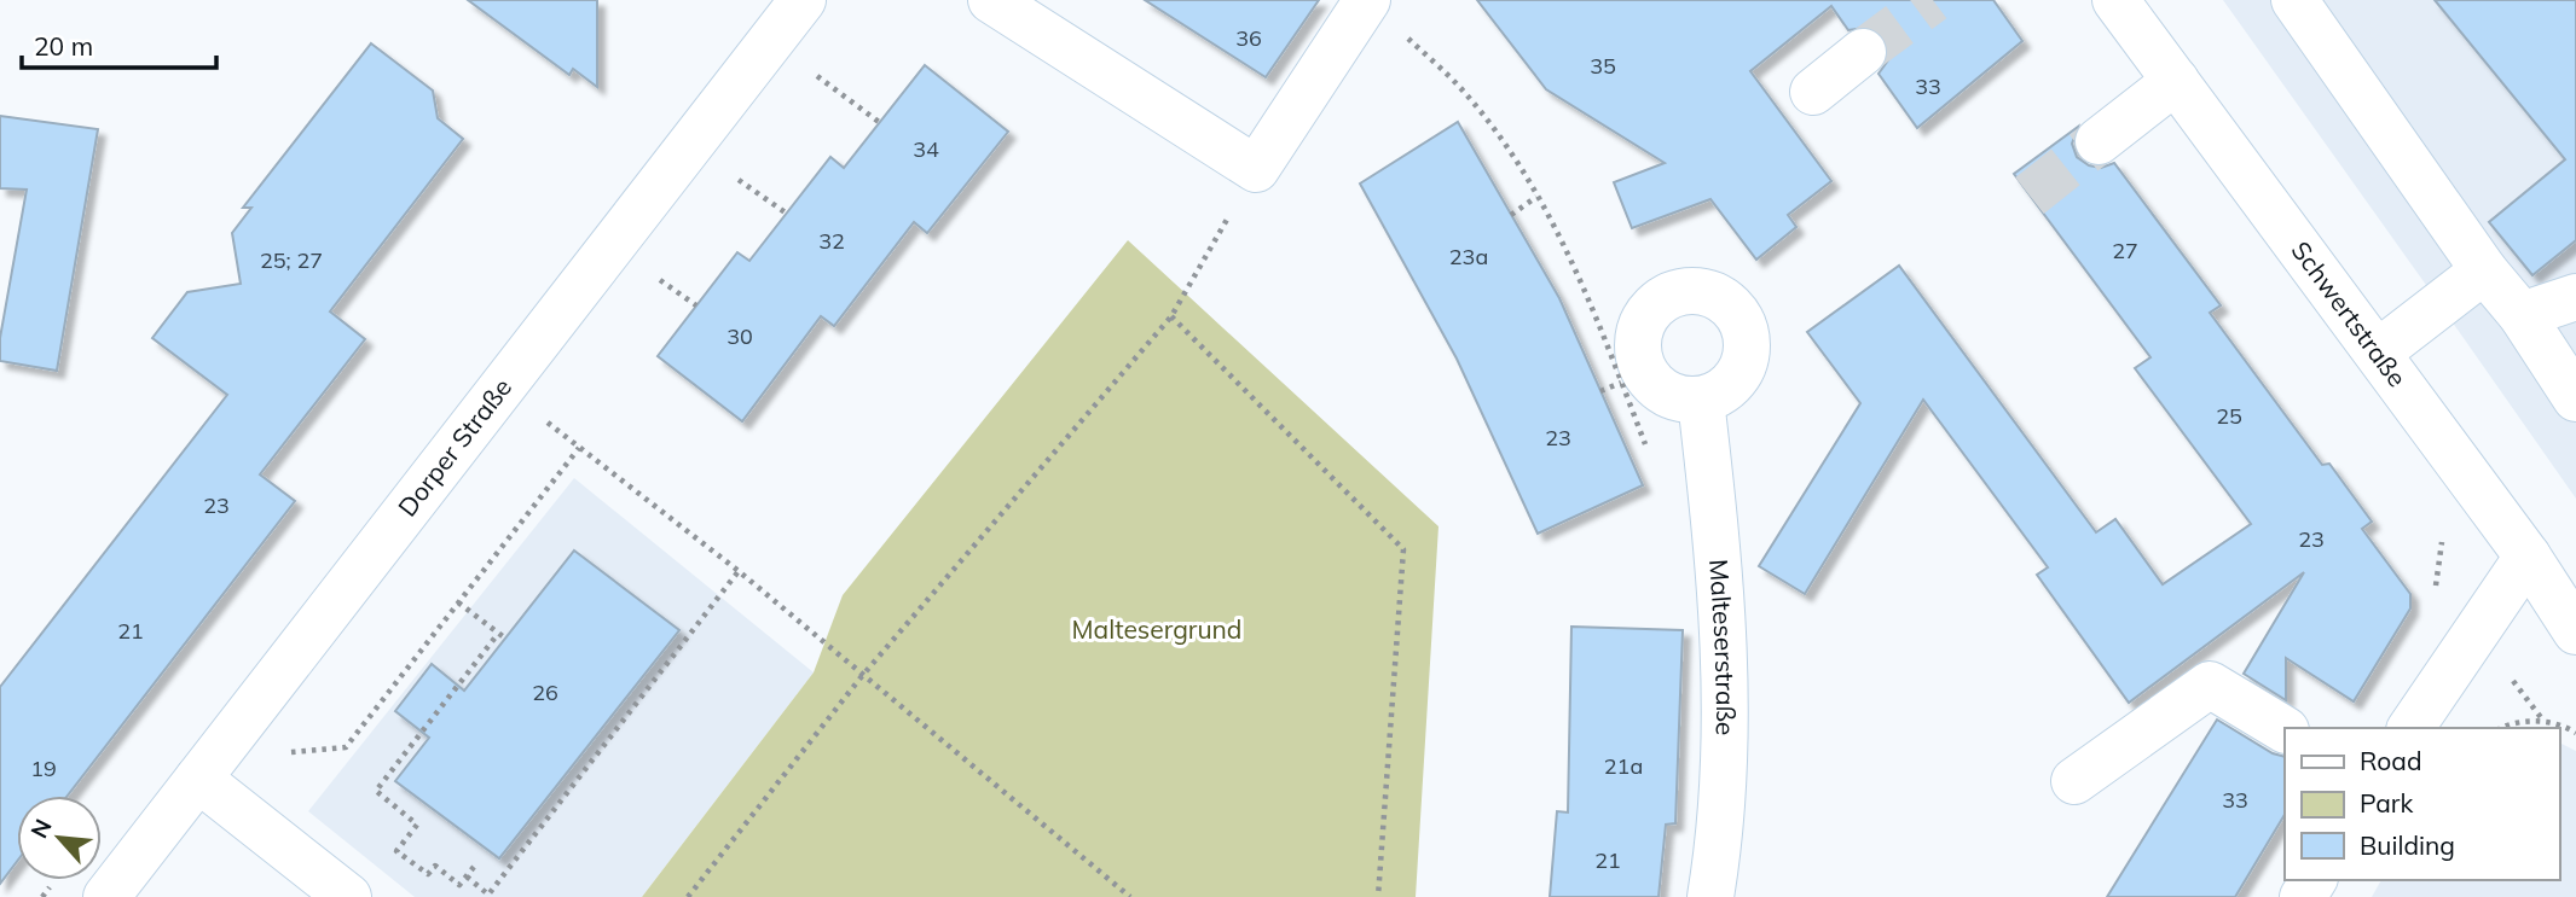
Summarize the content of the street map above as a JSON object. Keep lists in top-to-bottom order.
{
  "streets": {
    "street": ["Schwertstraße", "Dorper Straße", "Malteserstraße"]
  },
  "parks": ["Maltesergrund"],
  "house_numbers": [
    "36",
    "35",
    "33",
    "34",
    "32",
    "27",
    "23a",
    "25; 27",
    "30",
    "25",
    "23",
    "23",
    "23",
    "21",
    "26",
    "21a",
    "19",
    "33",
    "21"
  ],
  "legend": ["Road", "Park", "Building"],
  "scale_bar": "20 m",
  "north": "top left"
}
